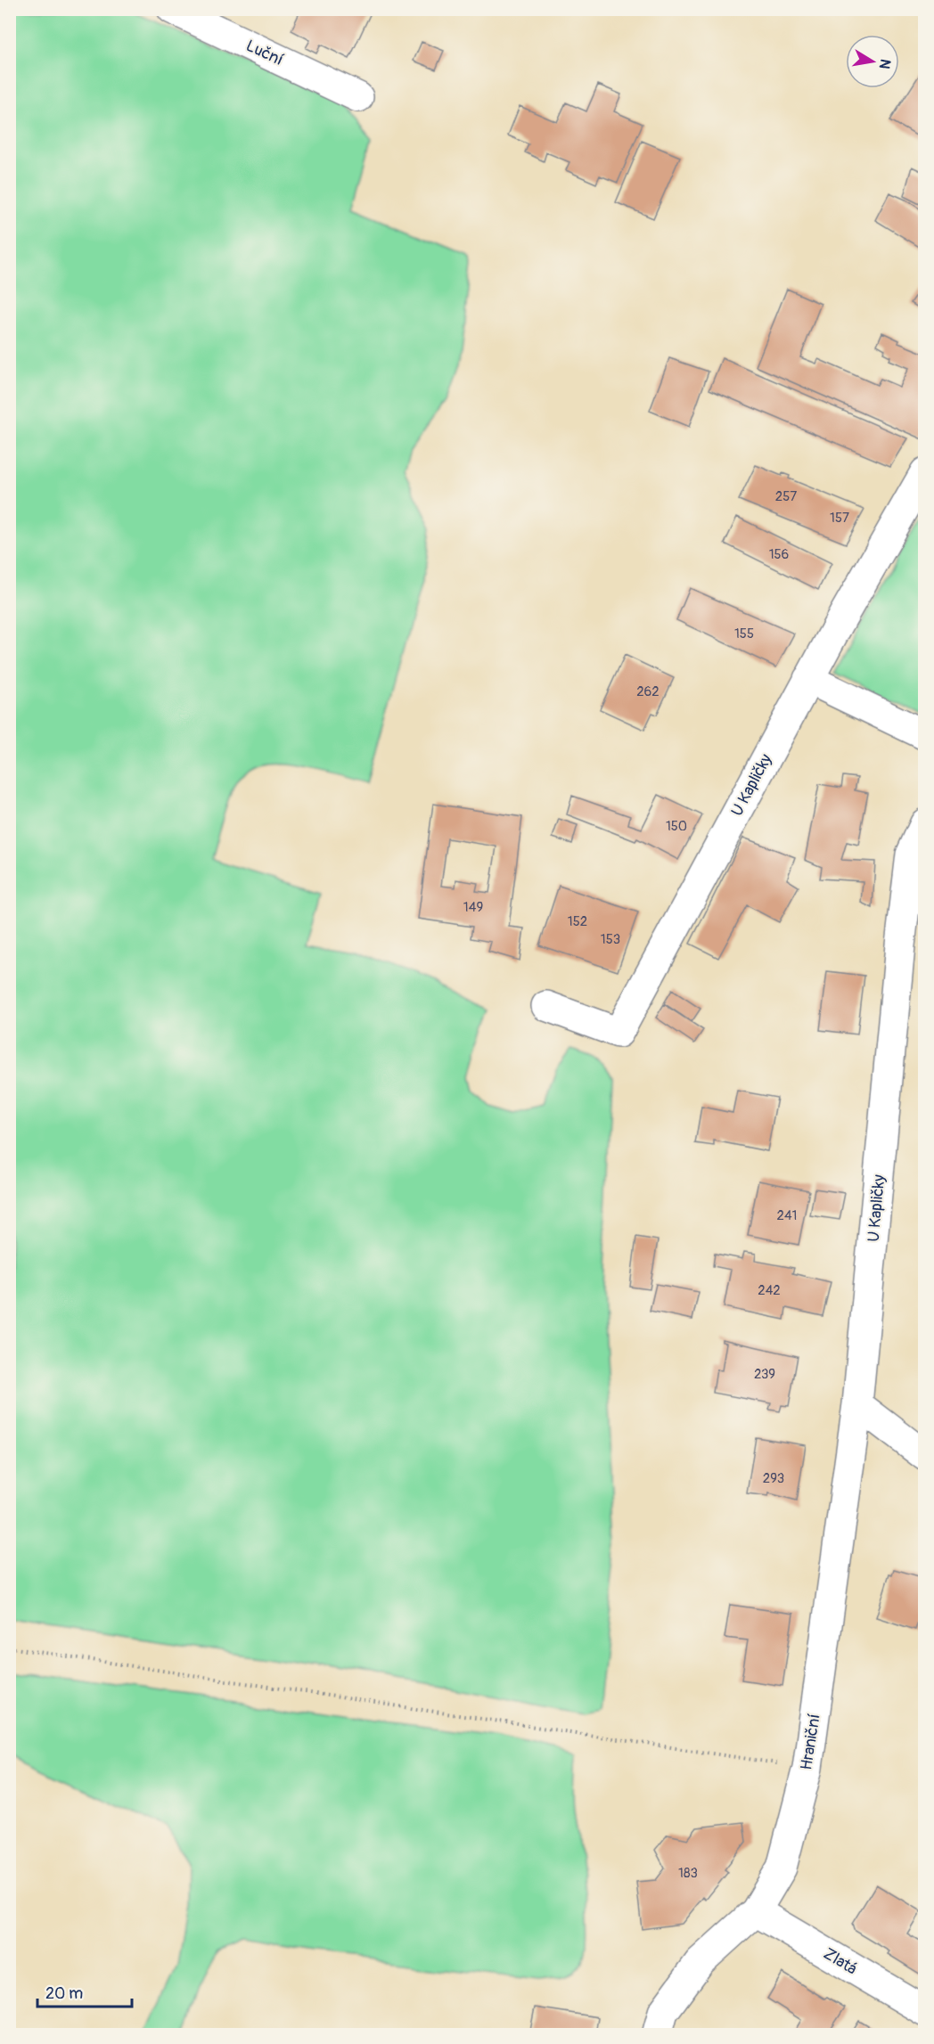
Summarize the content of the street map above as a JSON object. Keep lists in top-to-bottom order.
{
  "streets": {
    "street": [
      "Luční",
      "U Kapličky",
      "Hraniční",
      "Zlatá"
    ]
  },
  "crossings": [
    ["U Kapličky", "Hraniční"],
    ["Hraniční", "Zlatá"]
  ],
  "house_numbers": [
    "257",
    "157",
    "156",
    "155",
    "262",
    "150",
    "149",
    "152",
    "153",
    "241",
    "242",
    "239",
    "293",
    "183"
  ],
  "scale_bar": "20 m",
  "north": "right"
}
